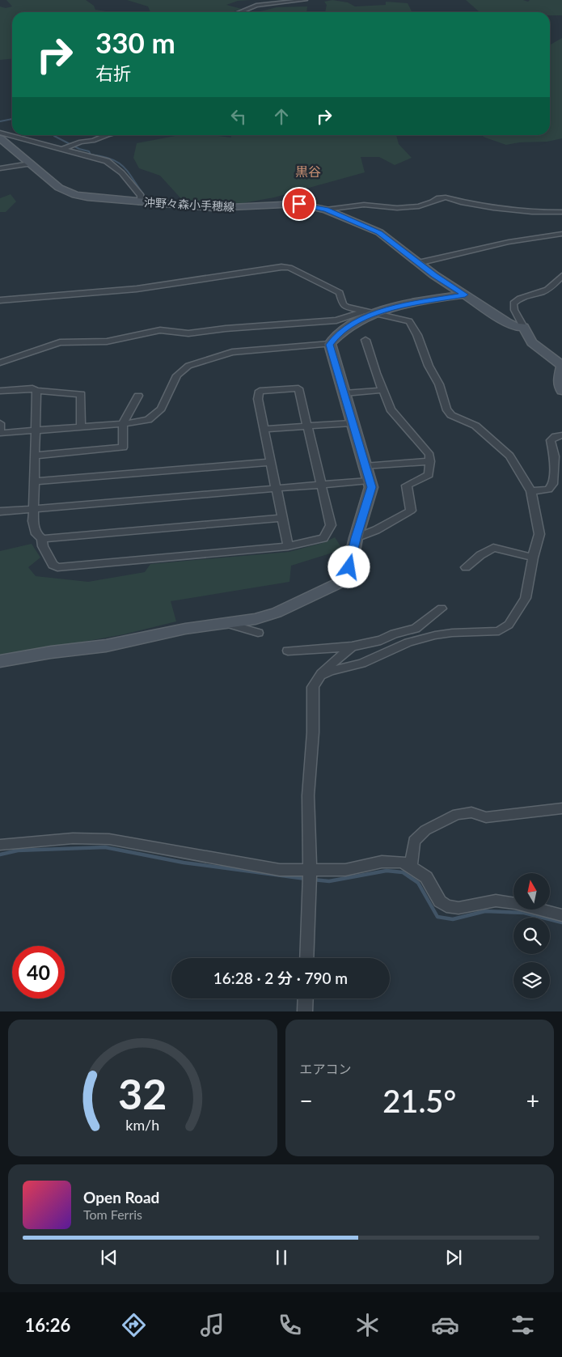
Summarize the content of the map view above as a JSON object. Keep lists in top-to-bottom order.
{
  "streets": {
    "main road": ["沖野々森小手穂線"]
  },
  "districts": ["黒谷"],
  "north": "top",
  "page": {
    "turn": ["330 m", "右折"],
    "limit": "40",
    "trip": "16:28 · 2 分 · 790 m",
    "tile": "エアコン",
    "heat": ["−", "21.5°", "+"],
    "song": ["Open Road", "Tom Ferris"],
    "tabs": "16:26",
    "gauge": ["32", "km/h"]
  }
}
